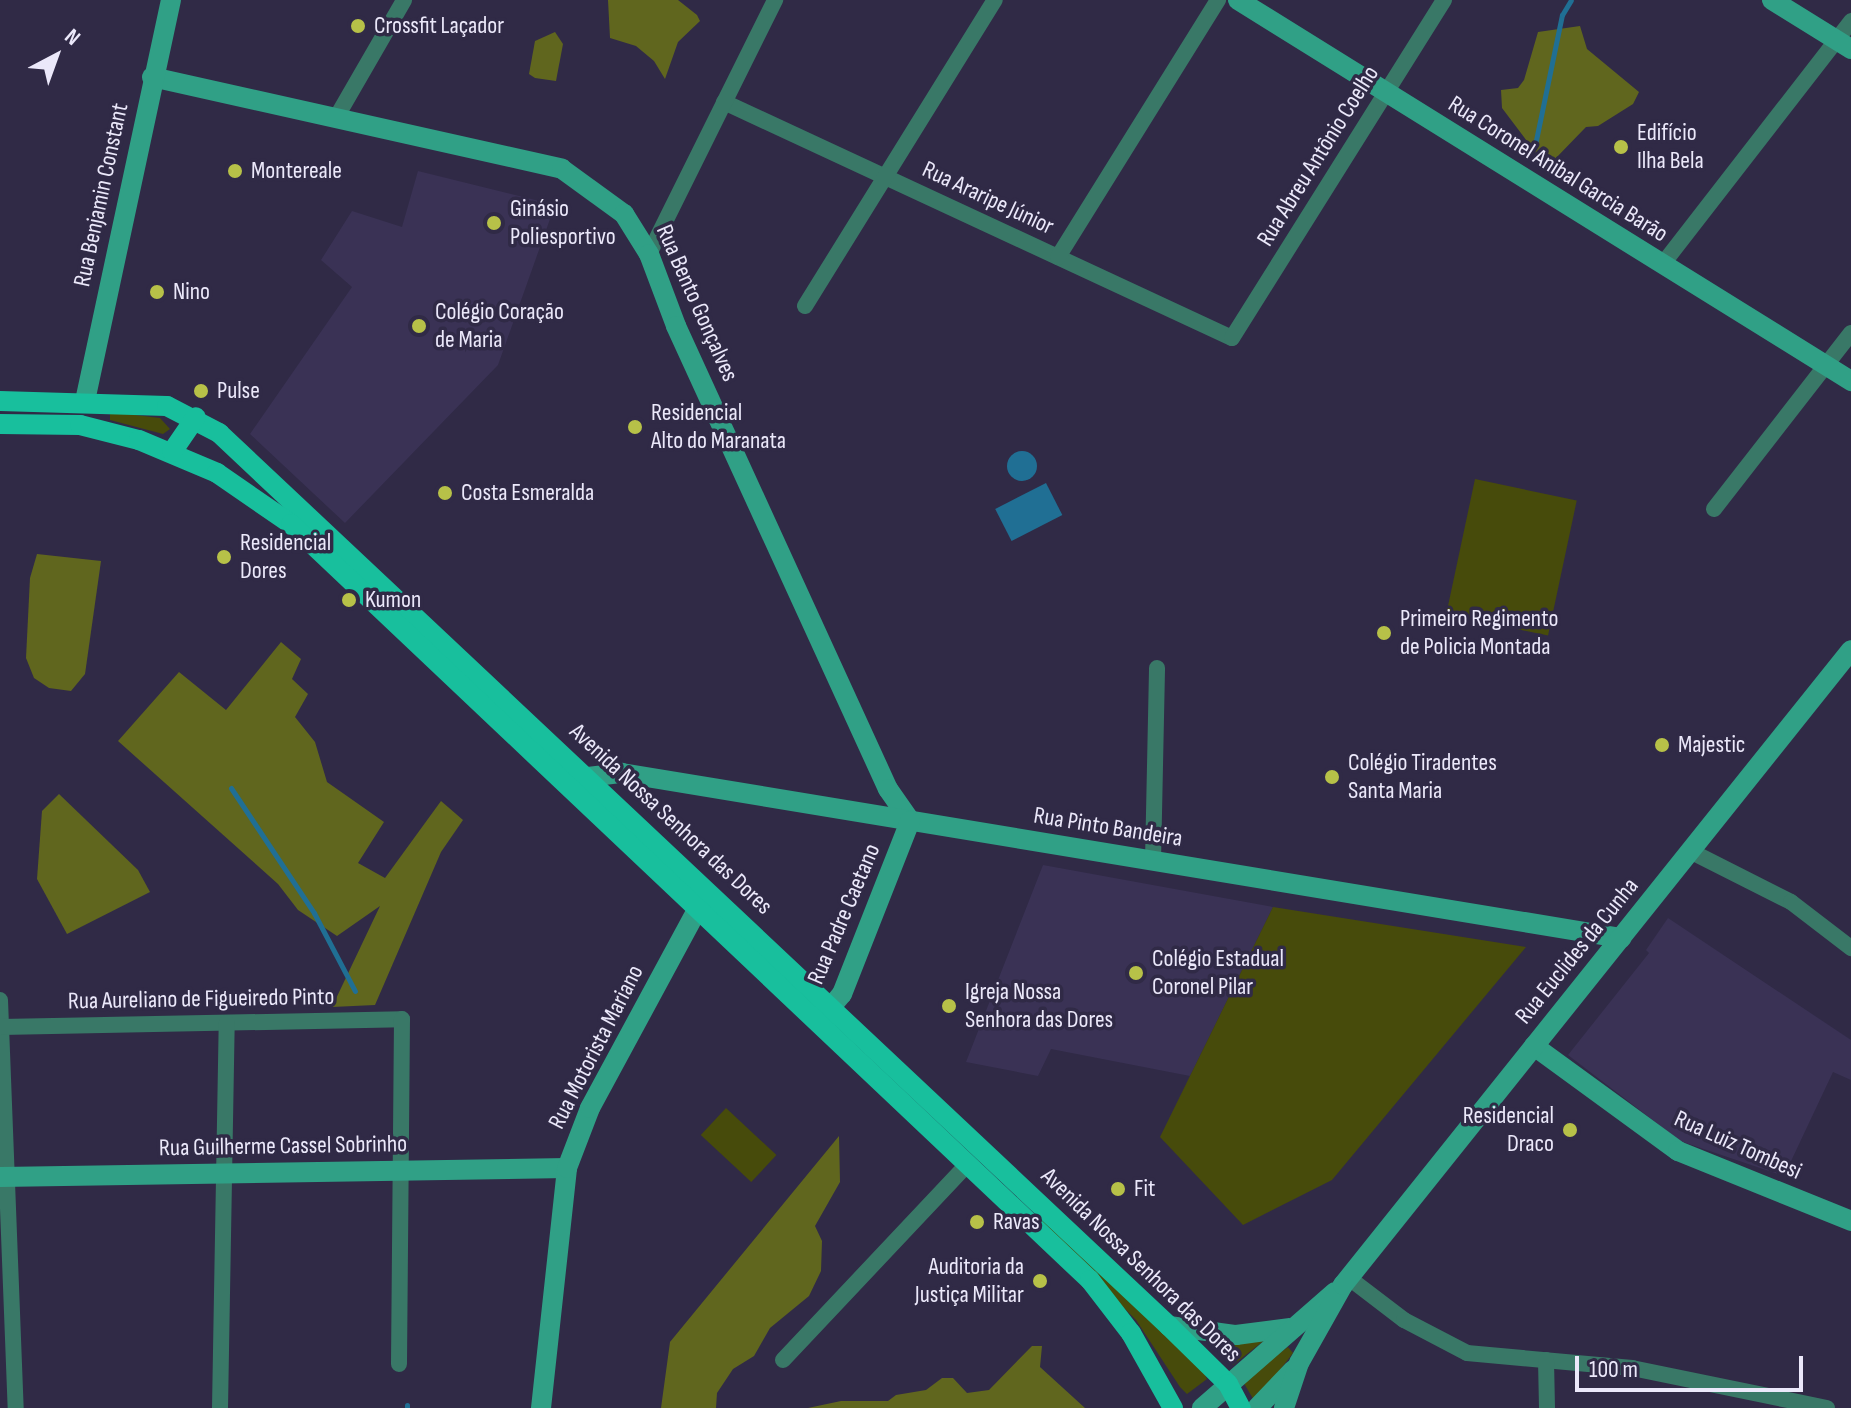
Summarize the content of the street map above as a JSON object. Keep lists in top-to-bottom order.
{
  "streets": {
    "main road": ["Avenida Nossa Senhora das Dores"],
    "street": [
      "Rua Abreu Antônio Coelho",
      "Rua Coronel Anibal Garcia Barão",
      "Rua Benjamin Constant",
      "Rua Araripe Júnior",
      "Rua Bento Gonçalves",
      "Rua Pinto Bandeira",
      "Rua Padre Caetano",
      "Rua Euclides da Cunha",
      "Rua Aureliano de Figueiredo Pinto",
      "Rua Motorista Mariano",
      "Rua Luiz Tombesi",
      "Rua Guilherme Cassel Sobrinho"
    ]
  },
  "crossings": [
    ["Rua Abreu Antônio Coelho", "Rua Coronel Anibal Garcia Barão"],
    ["Rua Abreu Antônio Coelho", "Rua Araripe Júnior"],
    ["Rua Benjamin Constant", "Rua Bento Gonçalves"],
    ["Rua Benjamin Constant", "Avenida Nossa Senhora das Dores"],
    ["Rua Bento Gonçalves", "Rua Pinto Bandeira"],
    ["Rua Bento Gonçalves", "Rua Padre Caetano"],
    ["Avenida Nossa Senhora das Dores", "Rua Pinto Bandeira"],
    ["Avenida Nossa Senhora das Dores", "Rua Padre Caetano"],
    ["Avenida Nossa Senhora das Dores", "Rua Euclides da Cunha"],
    ["Avenida Nossa Senhora das Dores", "Rua Motorista Mariano"],
    ["Rua Pinto Bandeira", "Rua Padre Caetano"],
    ["Rua Pinto Bandeira", "Rua Euclides da Cunha"],
    ["Rua Euclides da Cunha", "Rua Luiz Tombesi"],
    ["Rua Aureliano de Figueiredo Pinto", "Rua Guilherme Cassel Sobrinho"],
    ["Rua Motorista Mariano", "Rua Guilherme Cassel Sobrinho"]
  ],
  "places": [
    "Crossfit Laçador",
    "Edifício Ilha Bela",
    "Montereale",
    "Ginásio Poliesportivo",
    "Nino",
    "Colégio Coração de Maria",
    "Pulse",
    "Residencial Alto do Maranata",
    "Costa Esmeralda",
    "Residencial Dores",
    "Kumon",
    "Primeiro Regimento de Policia Montada",
    "Majestic",
    "Colégio Tiradentes Santa Maria",
    "Colégio Estadual Coronel Pilar",
    "Igreja Nossa Senhora das Dores",
    "Residencial Draco",
    "Fit",
    "Ravas",
    "Auditoria da Justiça Militar"
  ],
  "scale_bar": "100 m",
  "north": "top right"
}
